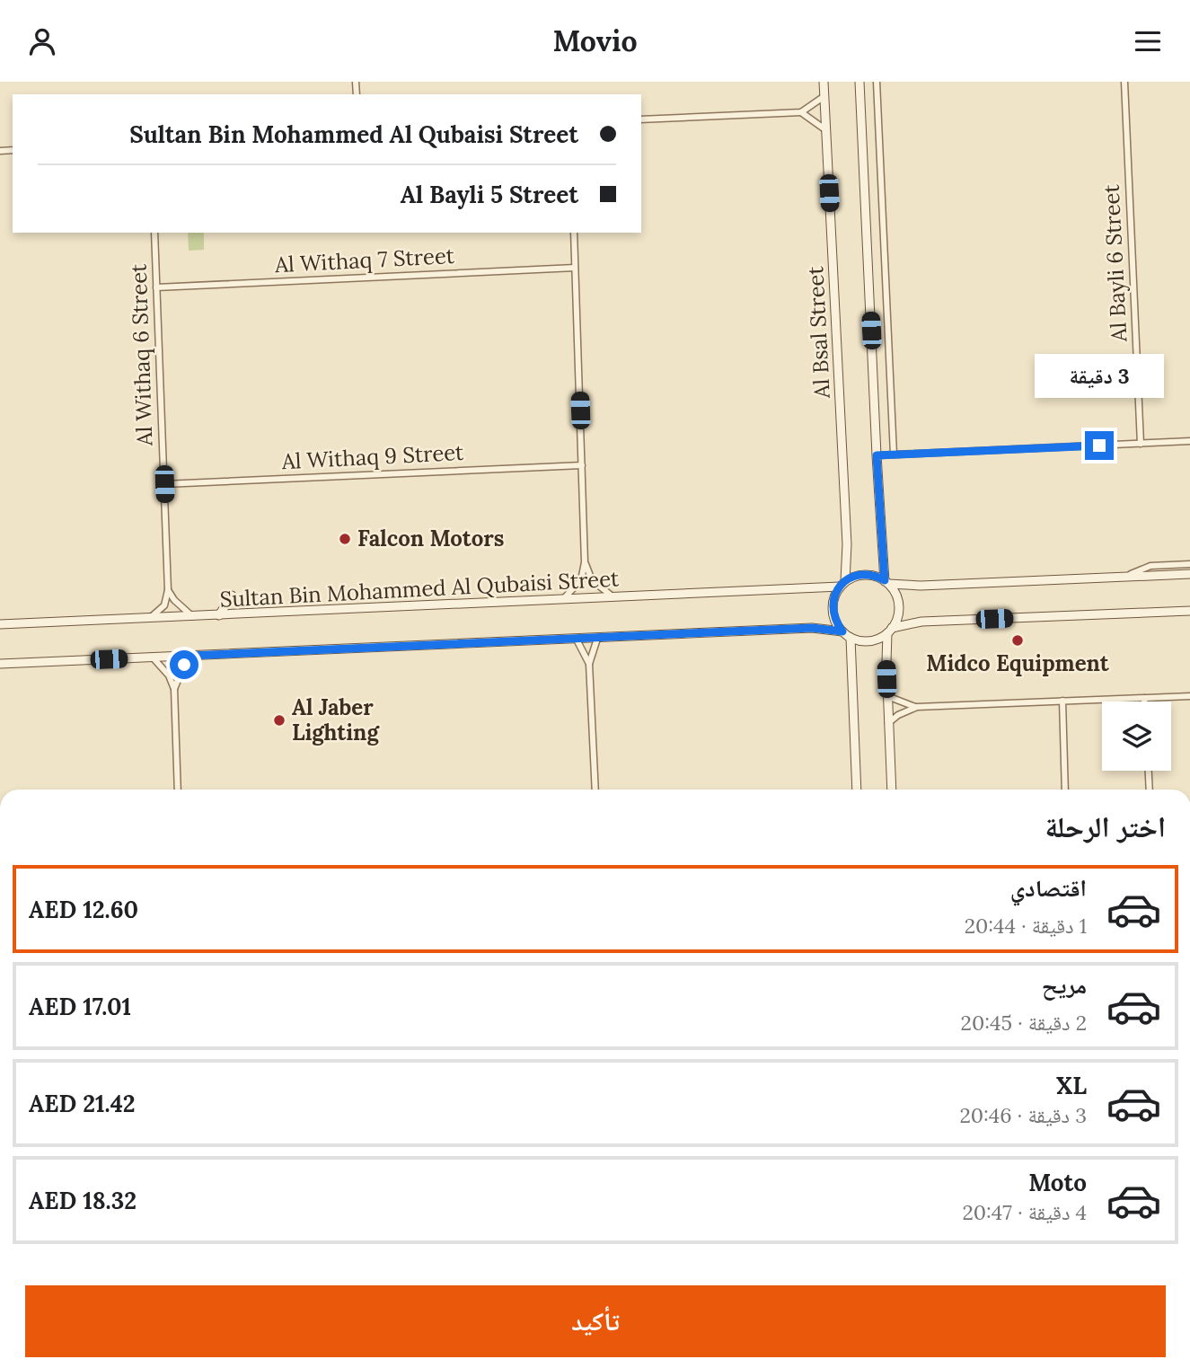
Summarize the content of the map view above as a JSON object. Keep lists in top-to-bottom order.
{
  "streets": {
    "main road": ["Al Bsal Street", "Sultan Bin Mohammed Al Qubaisi Street"],
    "street": [
      "Al Withaq 7 Street",
      "Al Bayli 6 Street",
      "Al Withaq 6 Street",
      "Al Withaq 9 Street"
    ]
  },
  "crossings": [
    ["Al Withaq 7 Street", "Al Withaq 6 Street"],
    ["Al Bsal Street", "Sultan Bin Mohammed Al Qubaisi Street"],
    ["Al Withaq 6 Street", "Al Withaq 9 Street"]
  ],
  "places": ["Falcon Motors", "Midco Equipment", "Al Jaber Lighting"],
  "page": {
    "header": "Movio",
    "banner": ["Sultan Bin Mohammed Al Qubaisi Street", "Al Bayli 5 Street"],
    "bubble": "3 دقيقة",
    "heading": "اختر الرحلة",
    "list": [
      {
        "name": "اقتصادي",
        "note": "1 دقيقة · 20:44",
        "value": "AED 12.60"
      },
      {
        "name": "مريح",
        "note": "2 دقيقة · 20:45",
        "value": "AED 17.01"
      },
      {
        "name": "XL",
        "note": "3 دقيقة · 20:46",
        "value": "AED 21.42"
      },
      {
        "name": "Moto",
        "note": "4 دقيقة · 20:47",
        "value": "AED 18.32"
      }
    ],
    "buttons": "تأكيد"
  }
}
